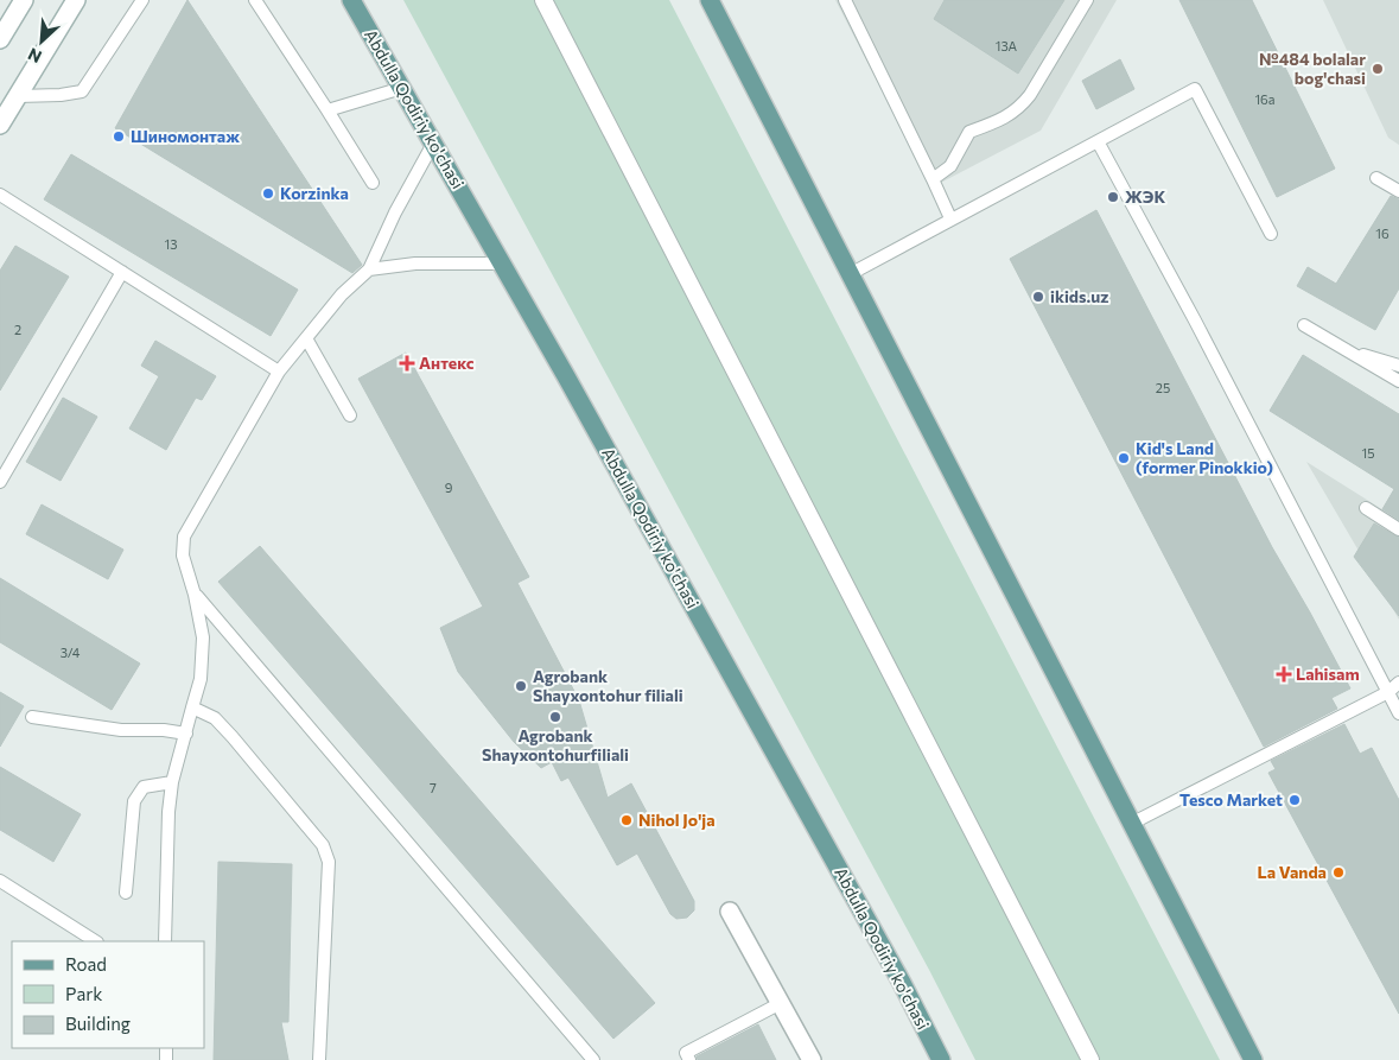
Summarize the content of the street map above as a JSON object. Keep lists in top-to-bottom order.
{
  "streets": {
    "main road": ["Abdulla Qodiriy ko'chasi"]
  },
  "places": {
    "other": [
      "№484 bolalar bog'chasi",
      "Шиномонтаж",
      "Korzinka",
      "ЖЭК",
      "ikids.uz",
      "Kid's Land (former Pinokkio)",
      "Agrobank Shayxontohur filiali",
      "Agrobank Shayxontohurfiliali",
      "Tesco Market",
      "Nihol Jo'ja",
      "La Vanda"
    ],
    "health": ["Антекс", "Lahisam"]
  },
  "house_numbers": [
    "13A",
    "16a",
    "16",
    "13",
    "2",
    "25",
    "15",
    "9",
    "3/4",
    "7"
  ],
  "legend": ["Road", "Park", "Building"],
  "north": "bottom left"
}
